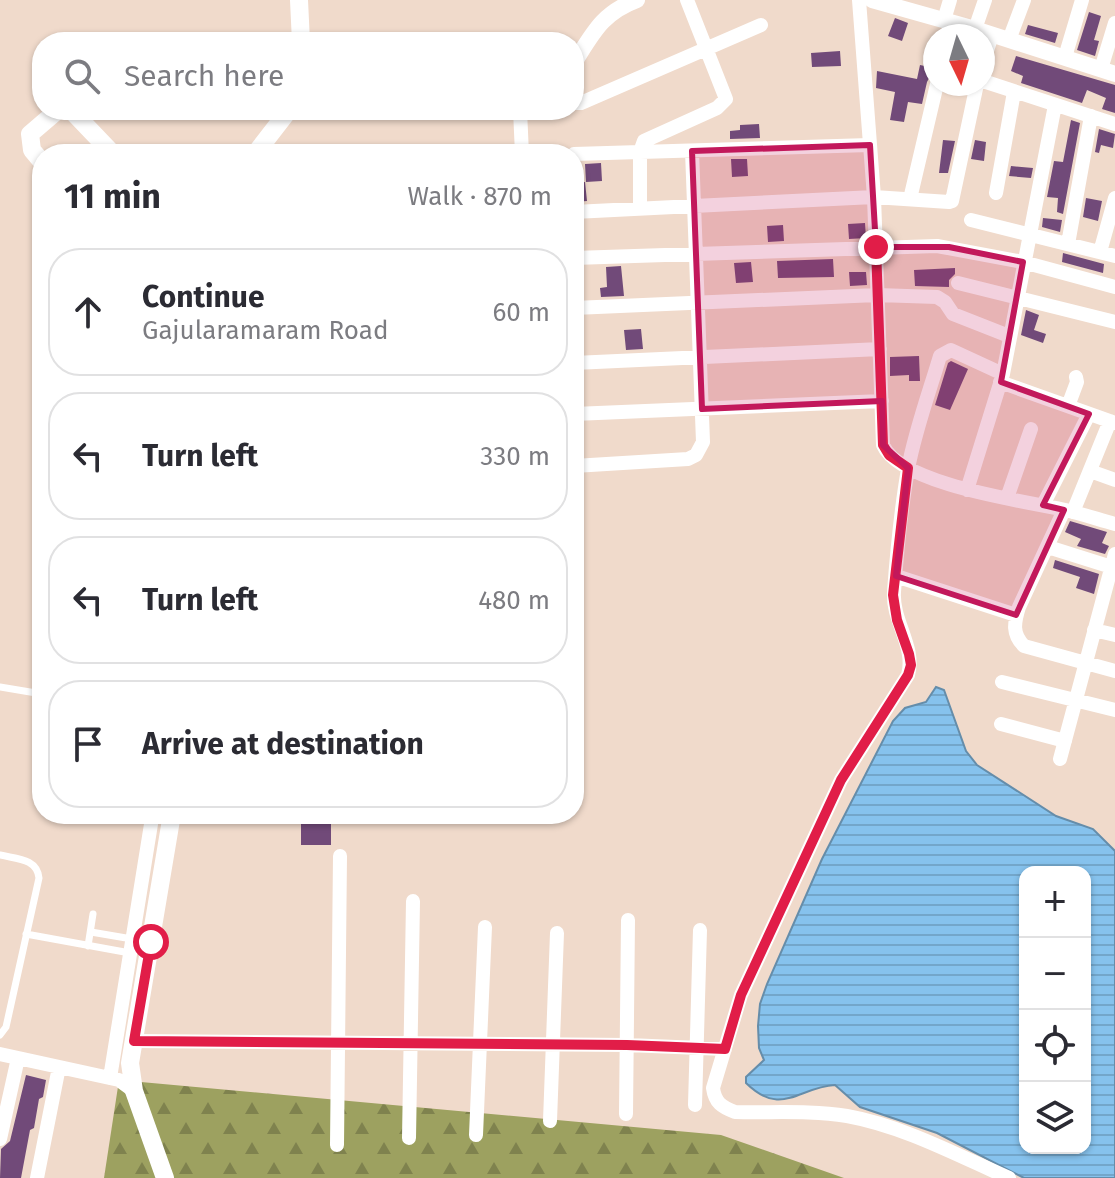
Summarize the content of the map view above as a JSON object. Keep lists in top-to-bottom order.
{
  "north": "bottom",
  "page": {
    "search": "Search here",
    "heading": ["11 min", "Walk · 870 m"],
    "list": [
      ["Continue", "Gajularamaram Road", "60 m"],
      ["Turn left", "330 m"],
      ["Turn left", "480 m"],
      "Arrive at destination"
    ],
    "map_buttons": ["+", "−"]
  }
}
